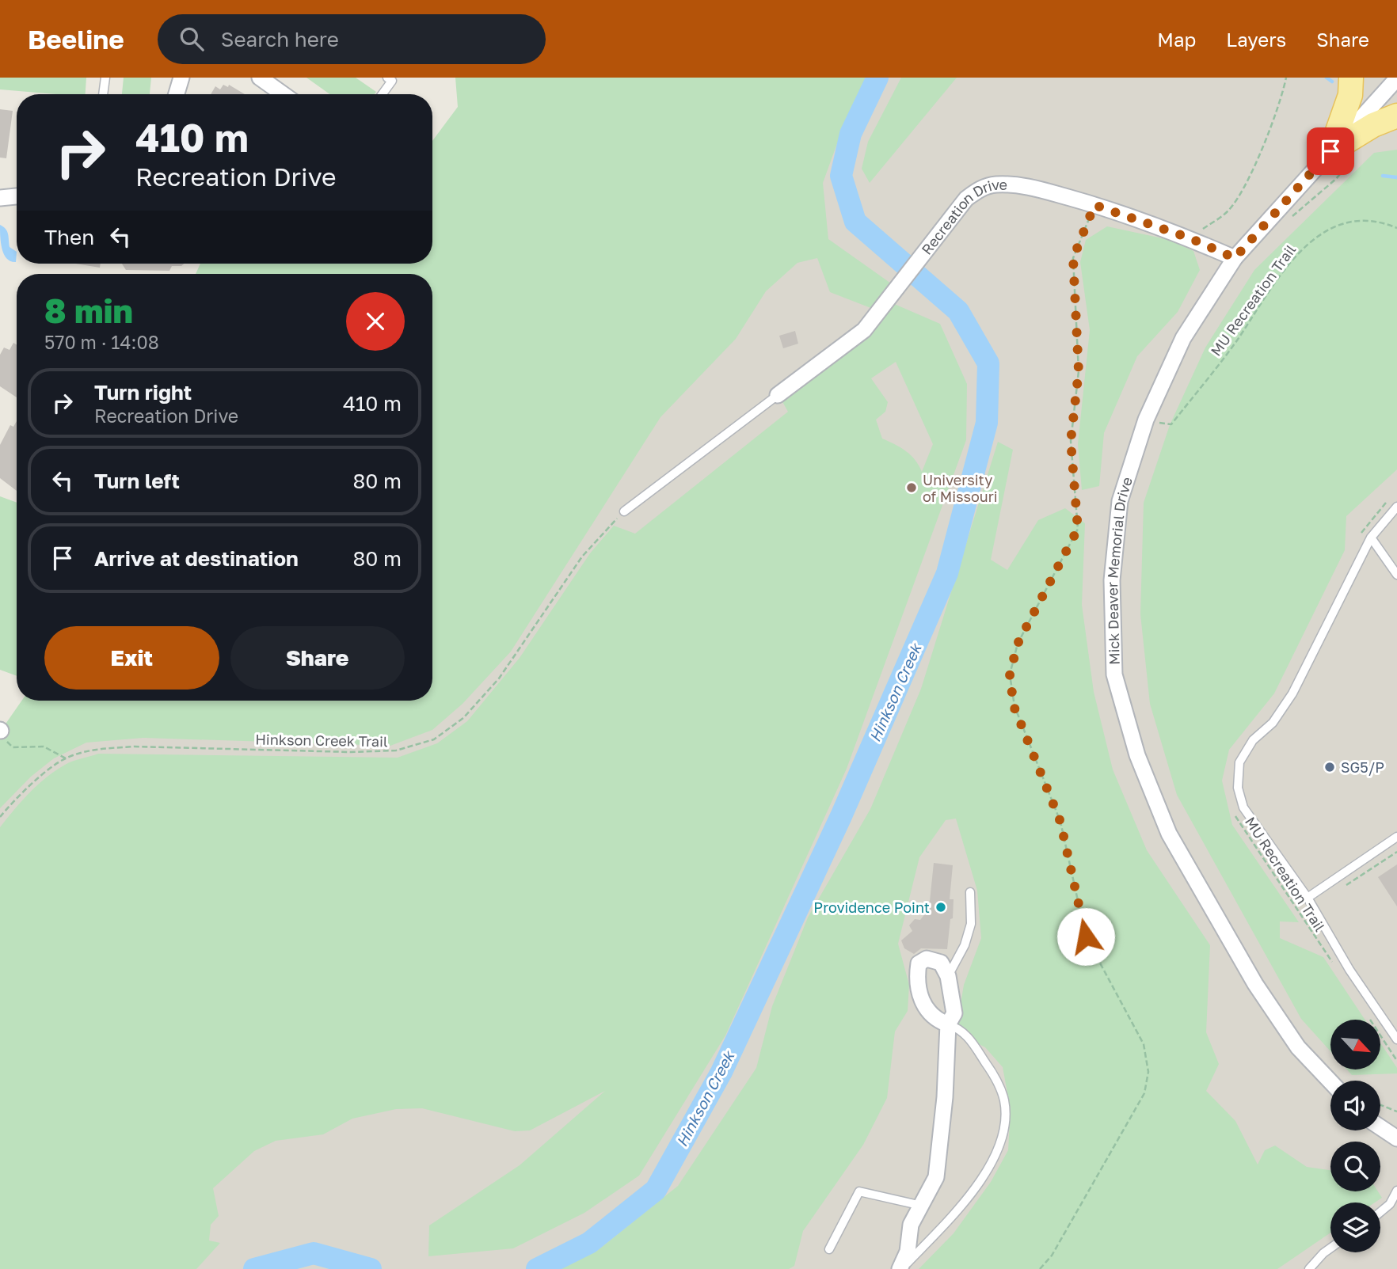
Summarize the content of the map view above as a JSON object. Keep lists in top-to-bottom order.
{
  "streets": {
    "street": ["Recreation Drive", "Mick Deaver Memorial Drive"],
    "path": ["MU Recreation Trail", "Hinkson Creek Trail"]
  },
  "crossings": [
    ["Recreation Drive", "Mick Deaver Memorial Drive"]
  ],
  "water": ["Hinkson Creek"],
  "places": ["University of Missouri", "SG5/P", "Providence Point"],
  "north": "bottom right",
  "page": {
    "header": "Beeline",
    "search": "Search here",
    "nav": ["Map", "Layers", "Share"],
    "turn": ["410 m", "Recreation Drive"],
    "then": "Then",
    "heading": ["8 min", "570 m · 14:08"],
    "list": [
      {
        "name": "Turn right",
        "note": "Recreation Drive",
        "value": "410 m"
      },
      {
        "name": "Turn left",
        "value": "80 m"
      },
      {
        "name": "Arrive at destination",
        "value": "80 m"
      }
    ],
    "buttons": ["Exit", "Share"]
  }
}
